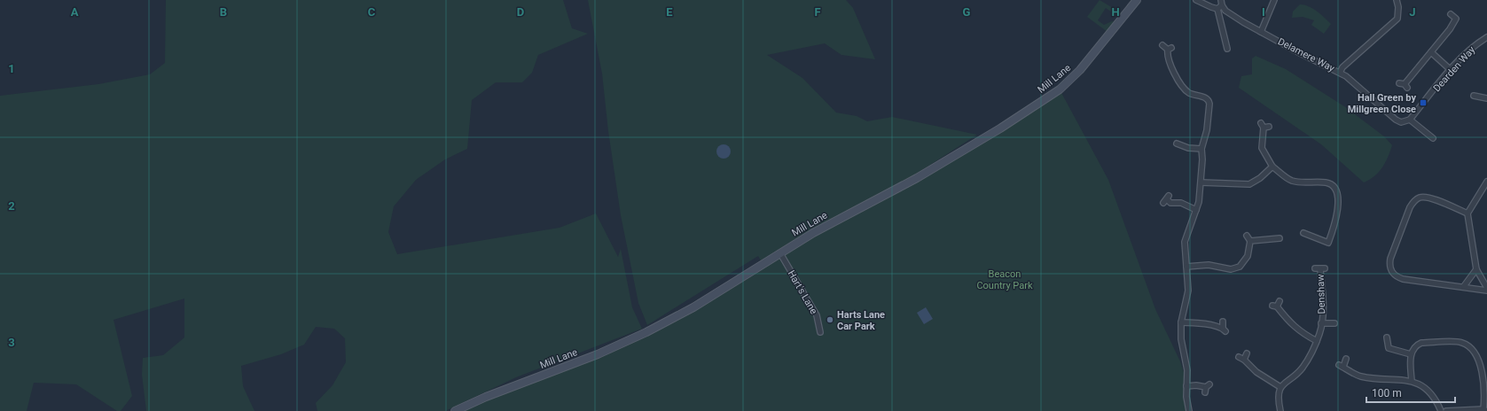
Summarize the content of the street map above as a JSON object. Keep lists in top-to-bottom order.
{
  "streets": {
    "street": [
      "Delamere Way",
      "Dearden Way",
      "Mill Lane",
      "Hart's Lane",
      "Denshaw"
    ]
  },
  "crossings": [
    ["Delamere Way", "Dearden Way"],
    ["Mill Lane", "Hart's Lane"]
  ],
  "parks": ["Beacon Country Park"],
  "places": {
    "transit": ["Hall Green by Millgreen Close"],
    "other": ["Harts Lane Car Park"]
  },
  "scale_bar": "100 m",
  "grid": {
    "columns": [
      "A",
      "B",
      "C",
      "D",
      "E",
      "F",
      "G",
      "H",
      "I",
      "J"
    ],
    "rows": ["1", "2", "3"]
  }
}
